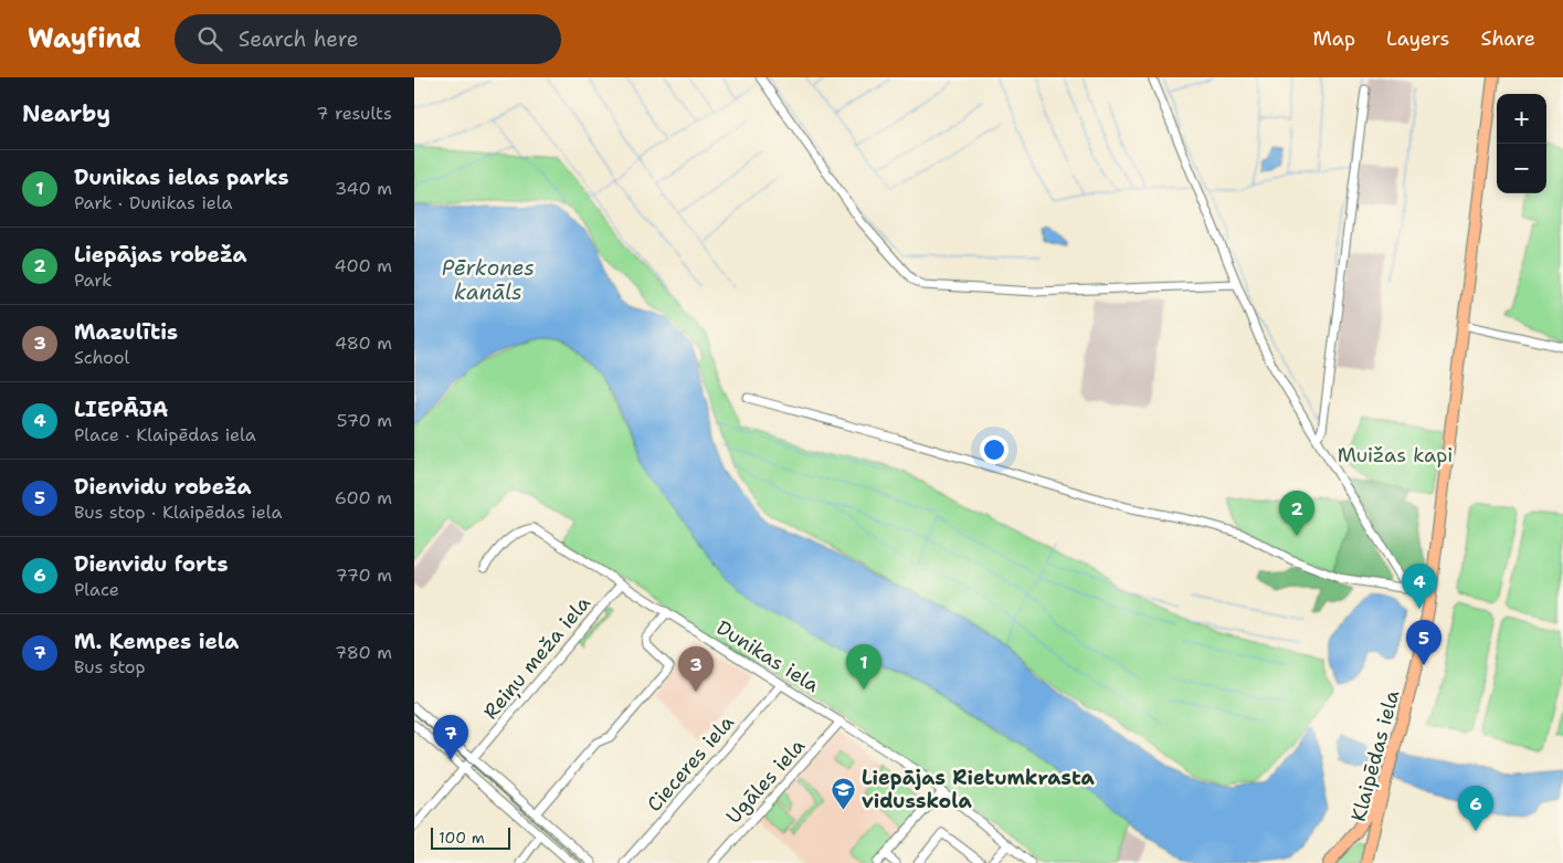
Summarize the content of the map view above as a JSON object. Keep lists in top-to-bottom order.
{
  "streets": {
    "highway": ["Klaipēdas iela"],
    "street": [
      "Dunikas iela",
      "Reiņu meža iela",
      "Cieceres iela",
      "Ugāles iela"
    ]
  },
  "crossings": [
    ["Dunikas iela", "Reiņu meža iela"],
    ["Dunikas iela", "Cieceres iela"],
    ["Dunikas iela", "Ugāles iela"]
  ],
  "water": ["Pērkones kanāls"],
  "parks": ["Muižas kapi"],
  "places": {
    "school or university": ["Liepājas Rietumkrasta vidusskola"]
  },
  "scale_bar": "100 m",
  "page": {
    "header": "Wayfind",
    "search": "Search here",
    "nav": ["Map", "Layers", "Share"],
    "heading": ["Nearby", "7 results"],
    "map_buttons": ["+", "−"],
    "list": [
      {
        "mark": "1",
        "name": "Dunikas ielas parks",
        "note": "Park · Dunikas iela",
        "value": "340 m"
      },
      {
        "mark": "2",
        "name": "Liepājas robeža",
        "note": "Park",
        "value": "400 m"
      },
      {
        "mark": "3",
        "name": "Mazulītis",
        "note": "School",
        "value": "480 m"
      },
      {
        "mark": "4",
        "name": "LIEPĀJA",
        "note": "Place · Klaipēdas iela",
        "value": "570 m"
      },
      {
        "mark": "5",
        "name": "Dienvidu robeža",
        "note": "Bus stop · Klaipēdas iela",
        "value": "600 m"
      },
      {
        "mark": "6",
        "name": "Dienvidu forts",
        "note": "Place",
        "value": "770 m"
      },
      {
        "mark": "7",
        "name": "M. Ķempes iela",
        "note": "Bus stop",
        "value": "780 m"
      }
    ],
    "pins": [
      "2",
      "4",
      "5",
      "1",
      "3",
      "7",
      "6"
    ],
    "scale": "100 m"
  }
}
